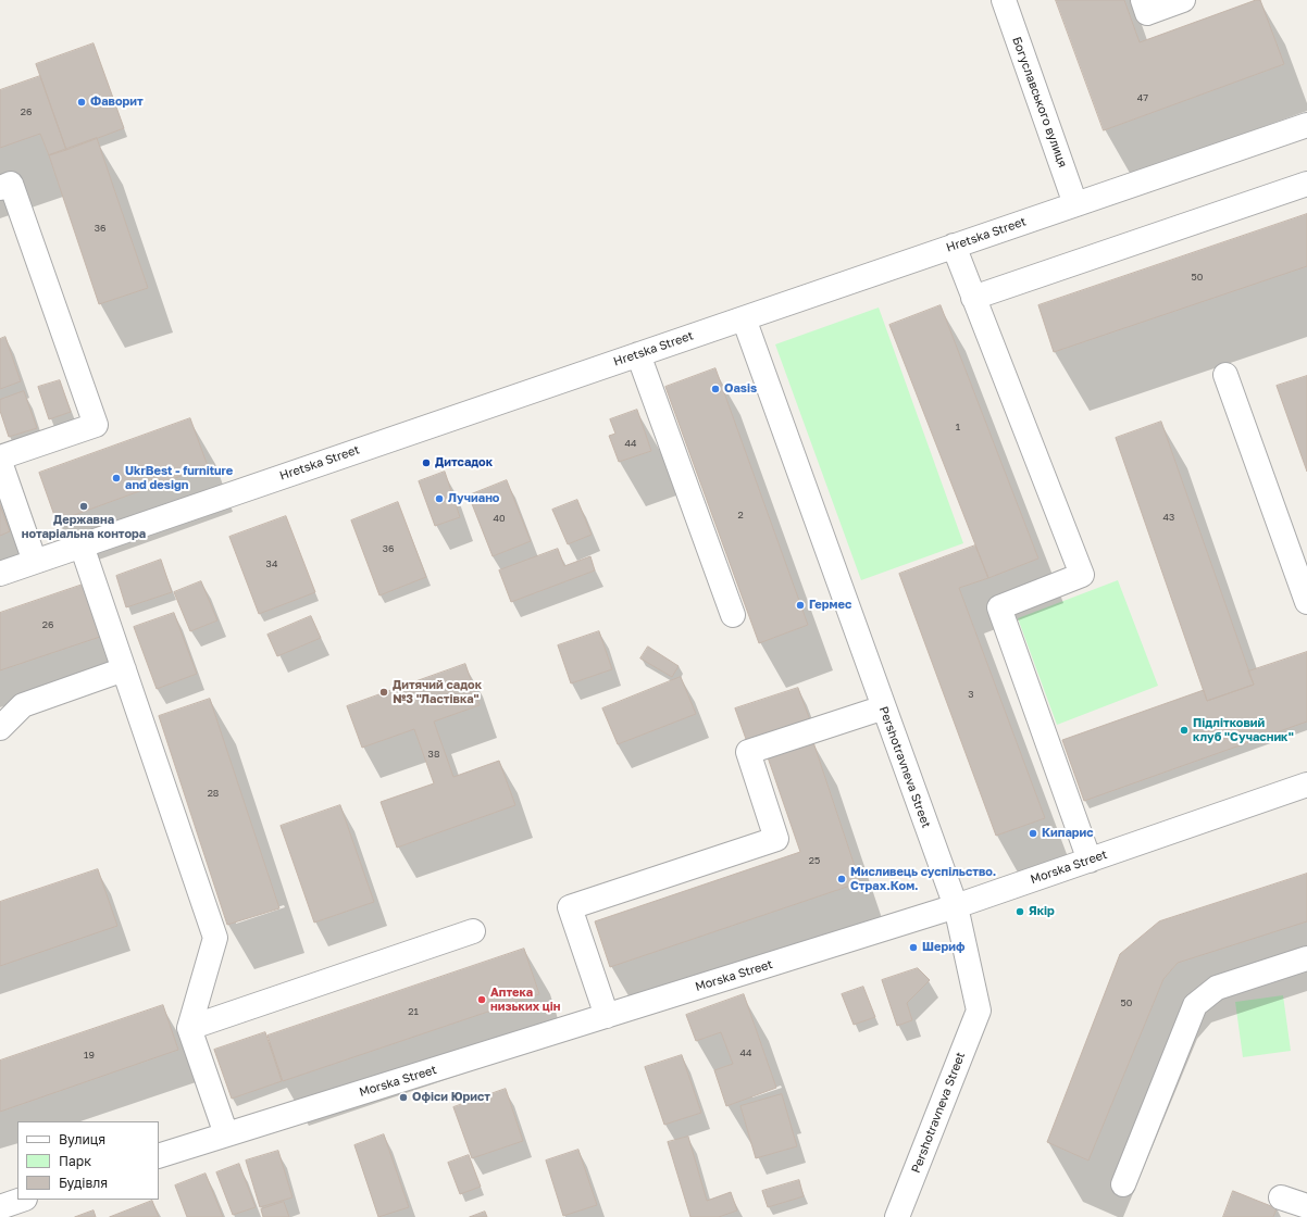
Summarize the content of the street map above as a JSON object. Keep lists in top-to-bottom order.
{
  "streets": {
    "street": [
      "Богуславського вулиця",
      "Hretska Street",
      "Pershotravneva Street",
      "Morska Street"
    ]
  },
  "crossings": [
    ["Богуславського вулиця", "Hretska Street"],
    ["Hretska Street", "Pershotravneva Street"],
    ["Pershotravneva Street", "Morska Street"]
  ],
  "places": [
    "Фаворит",
    "Oasis",
    "Дитсадок",
    "UkrBest - furniture and design",
    "Лучиано",
    "Державна нотаріальна контора",
    "Гермес",
    "Дитячий садок №3 \"Ластівка\"",
    "Підлітковий клуб \"Сучасник\"",
    "Кипарис",
    "Мисливець суспільство. Страх.Ком.",
    "Якір",
    "Шериф",
    "Аптека низьких цін",
    "Офіси Юрист"
  ],
  "house_numbers": [
    "47",
    "26",
    "36",
    "50",
    "1",
    "44",
    "2",
    "43",
    "40",
    "36",
    "34",
    "26",
    "3",
    "38",
    "28",
    "25",
    "50",
    "21",
    "44",
    "19"
  ],
  "legend": ["Вулиця", "Парк", "Будівля"]
}
